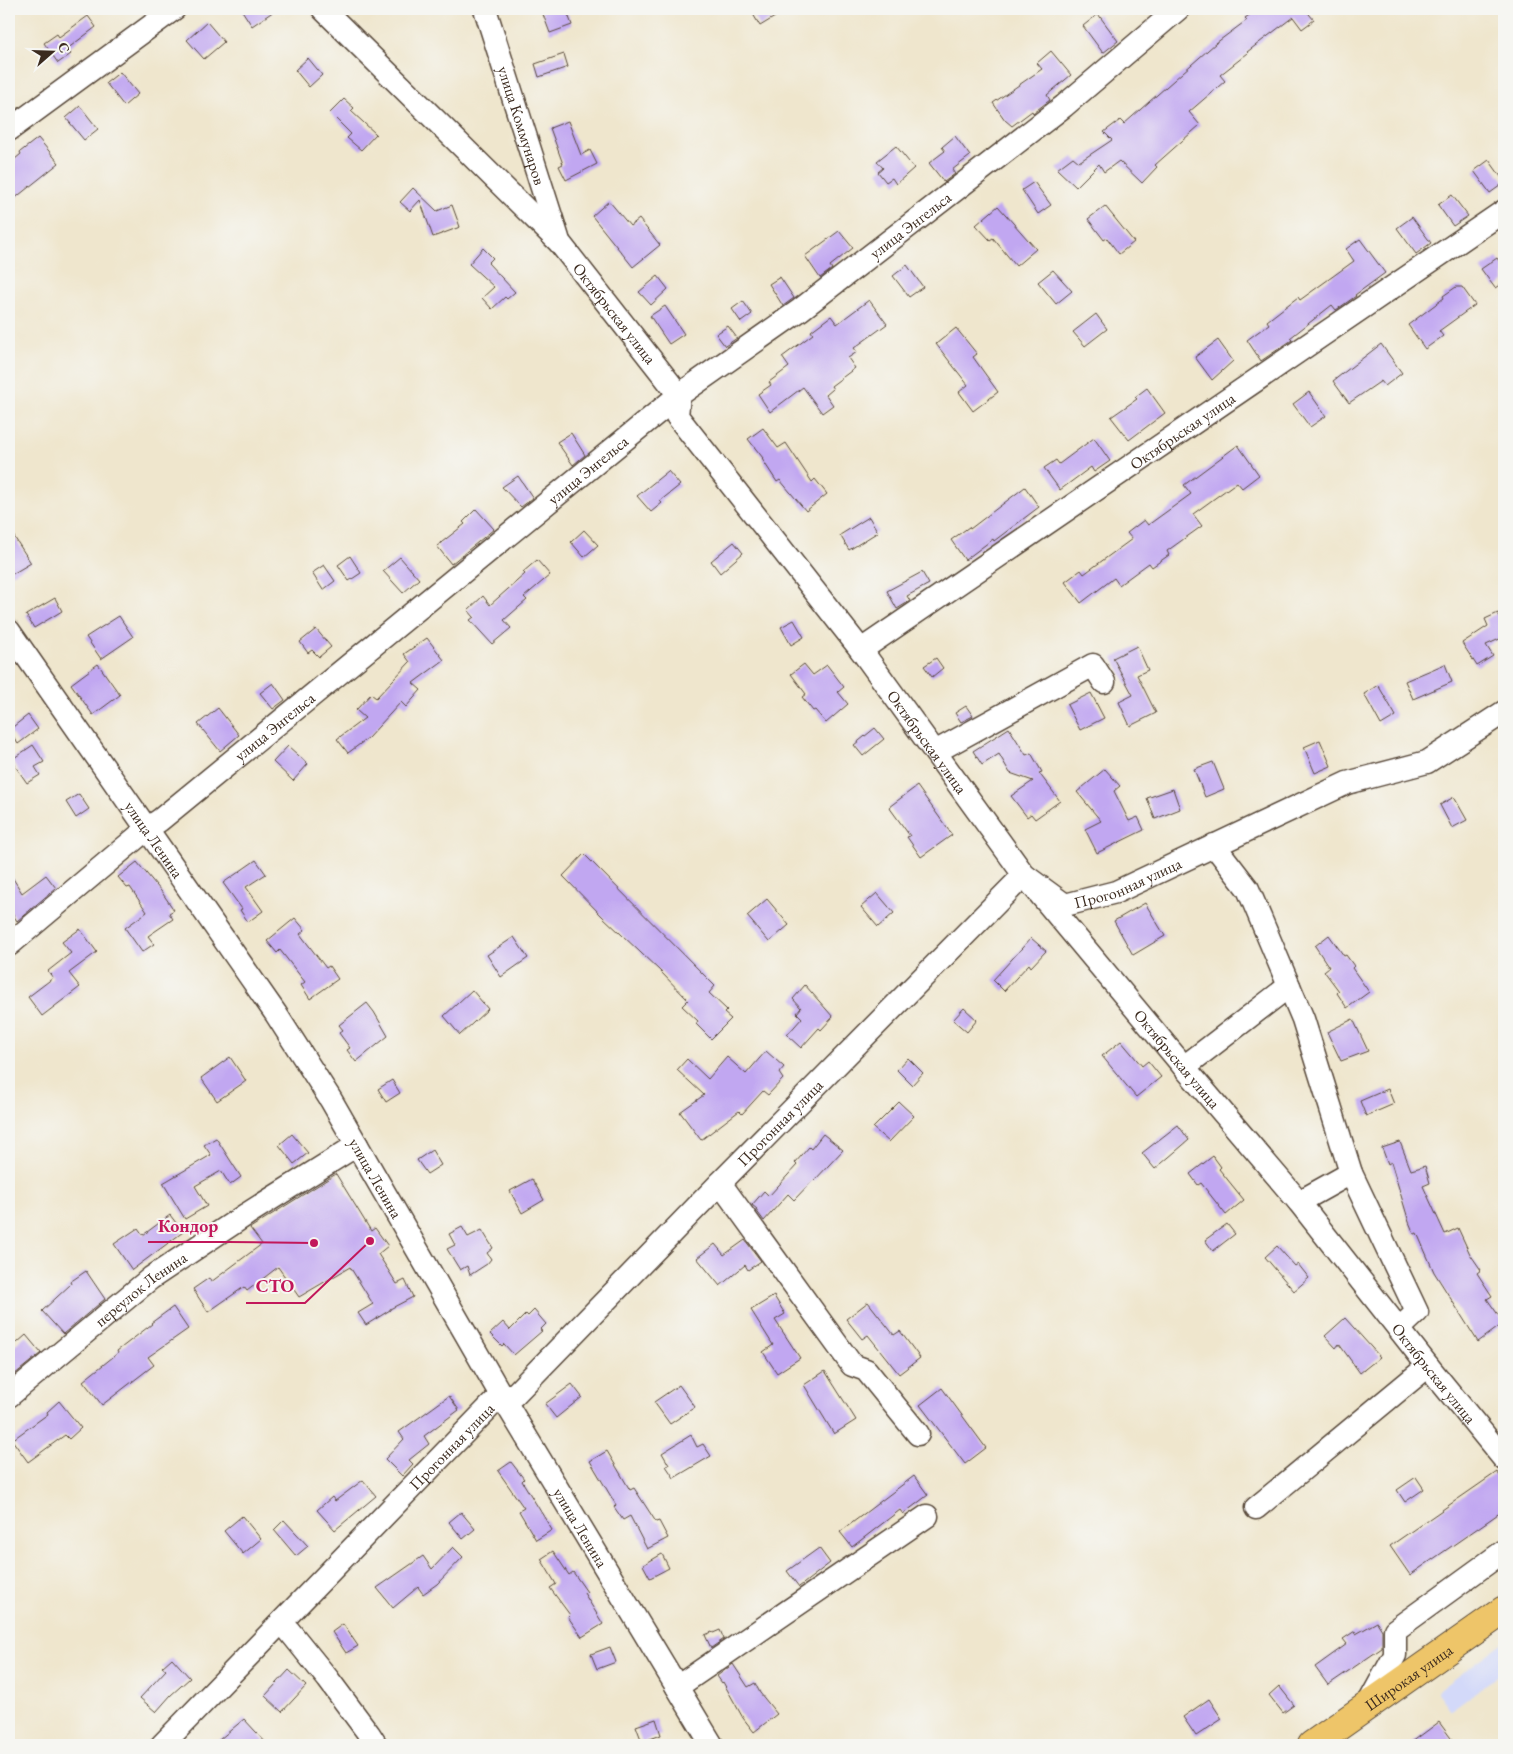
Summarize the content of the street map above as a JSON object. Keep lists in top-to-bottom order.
{
  "streets": {
    "main road": ["Широкая улица"],
    "street": [
      "улица Коммунаров",
      "улица Энгельса",
      "Октябрьская улица",
      "улица Ленина",
      "Прогонная улица",
      "переулок Ленина"
    ]
  },
  "crossings": [
    ["улица Коммунаров", "Октябрьская улица"],
    ["улица Энгельса", "Октябрьская улица"],
    ["улица Энгельса", "улица Ленина"],
    ["Октябрьская улица", "Прогонная улица"],
    ["улица Ленина", "Прогонная улица"],
    ["улица Ленина", "переулок Ленина"]
  ],
  "places": ["СТО", "Кондор"],
  "north": "right"
}
